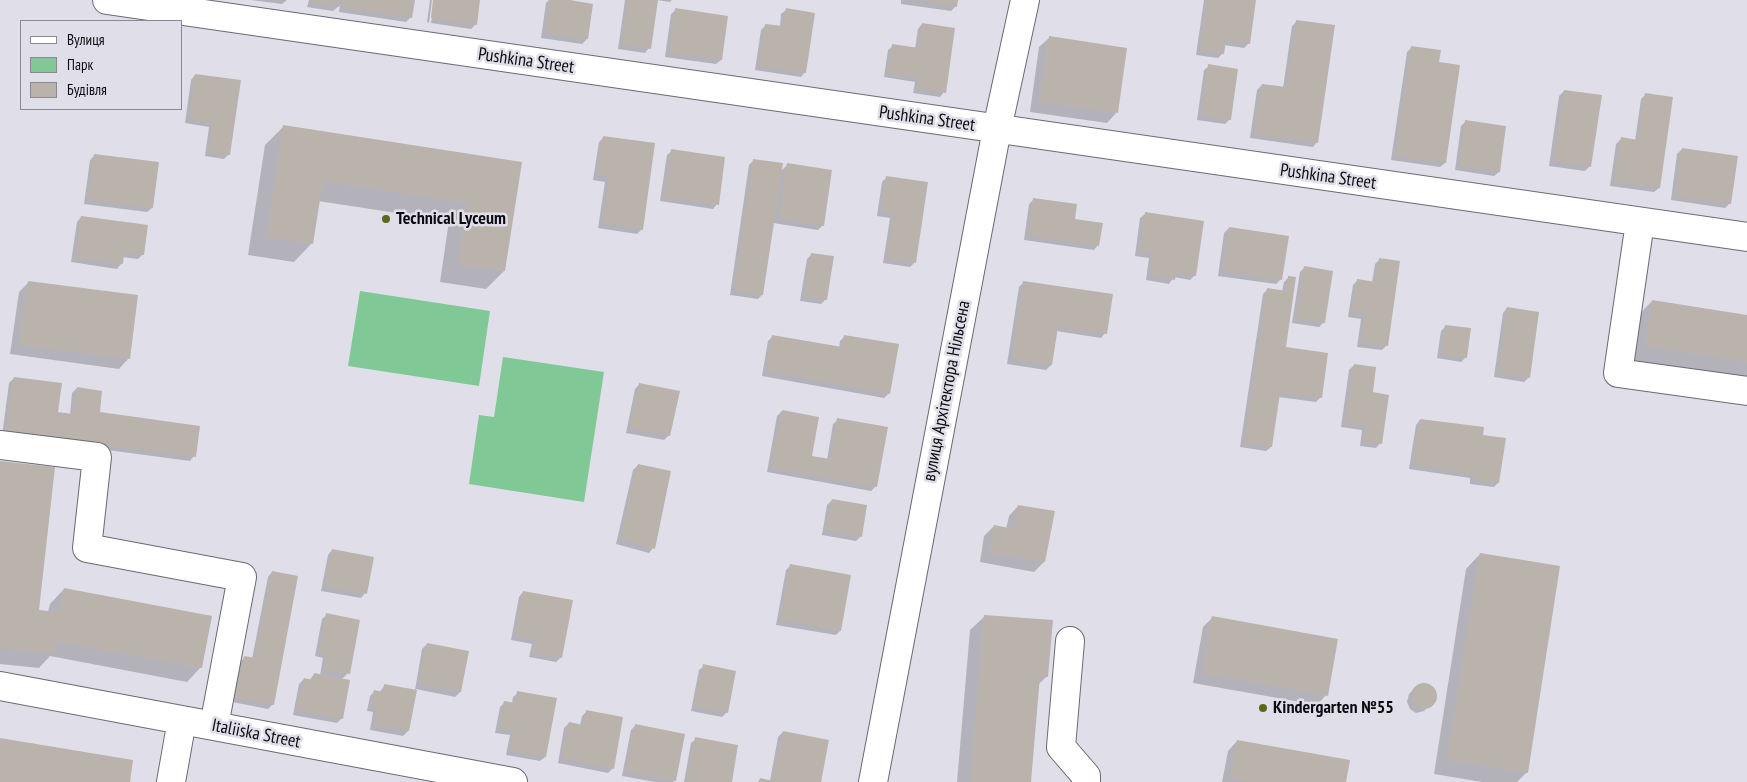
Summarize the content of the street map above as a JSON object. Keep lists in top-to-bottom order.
{
  "streets": {
    "street": ["Pushkina Street", "вулиця Архітектора Нільсена", "Italiiska Street"]
  },
  "crossings": [
    ["Pushkina Street", "вулиця Архітектора Нільсена"]
  ],
  "places": ["Technical Lyceum", "Kindergarten №55"],
  "legend": ["Вулиця", "Парк", "Будівля"]
}
